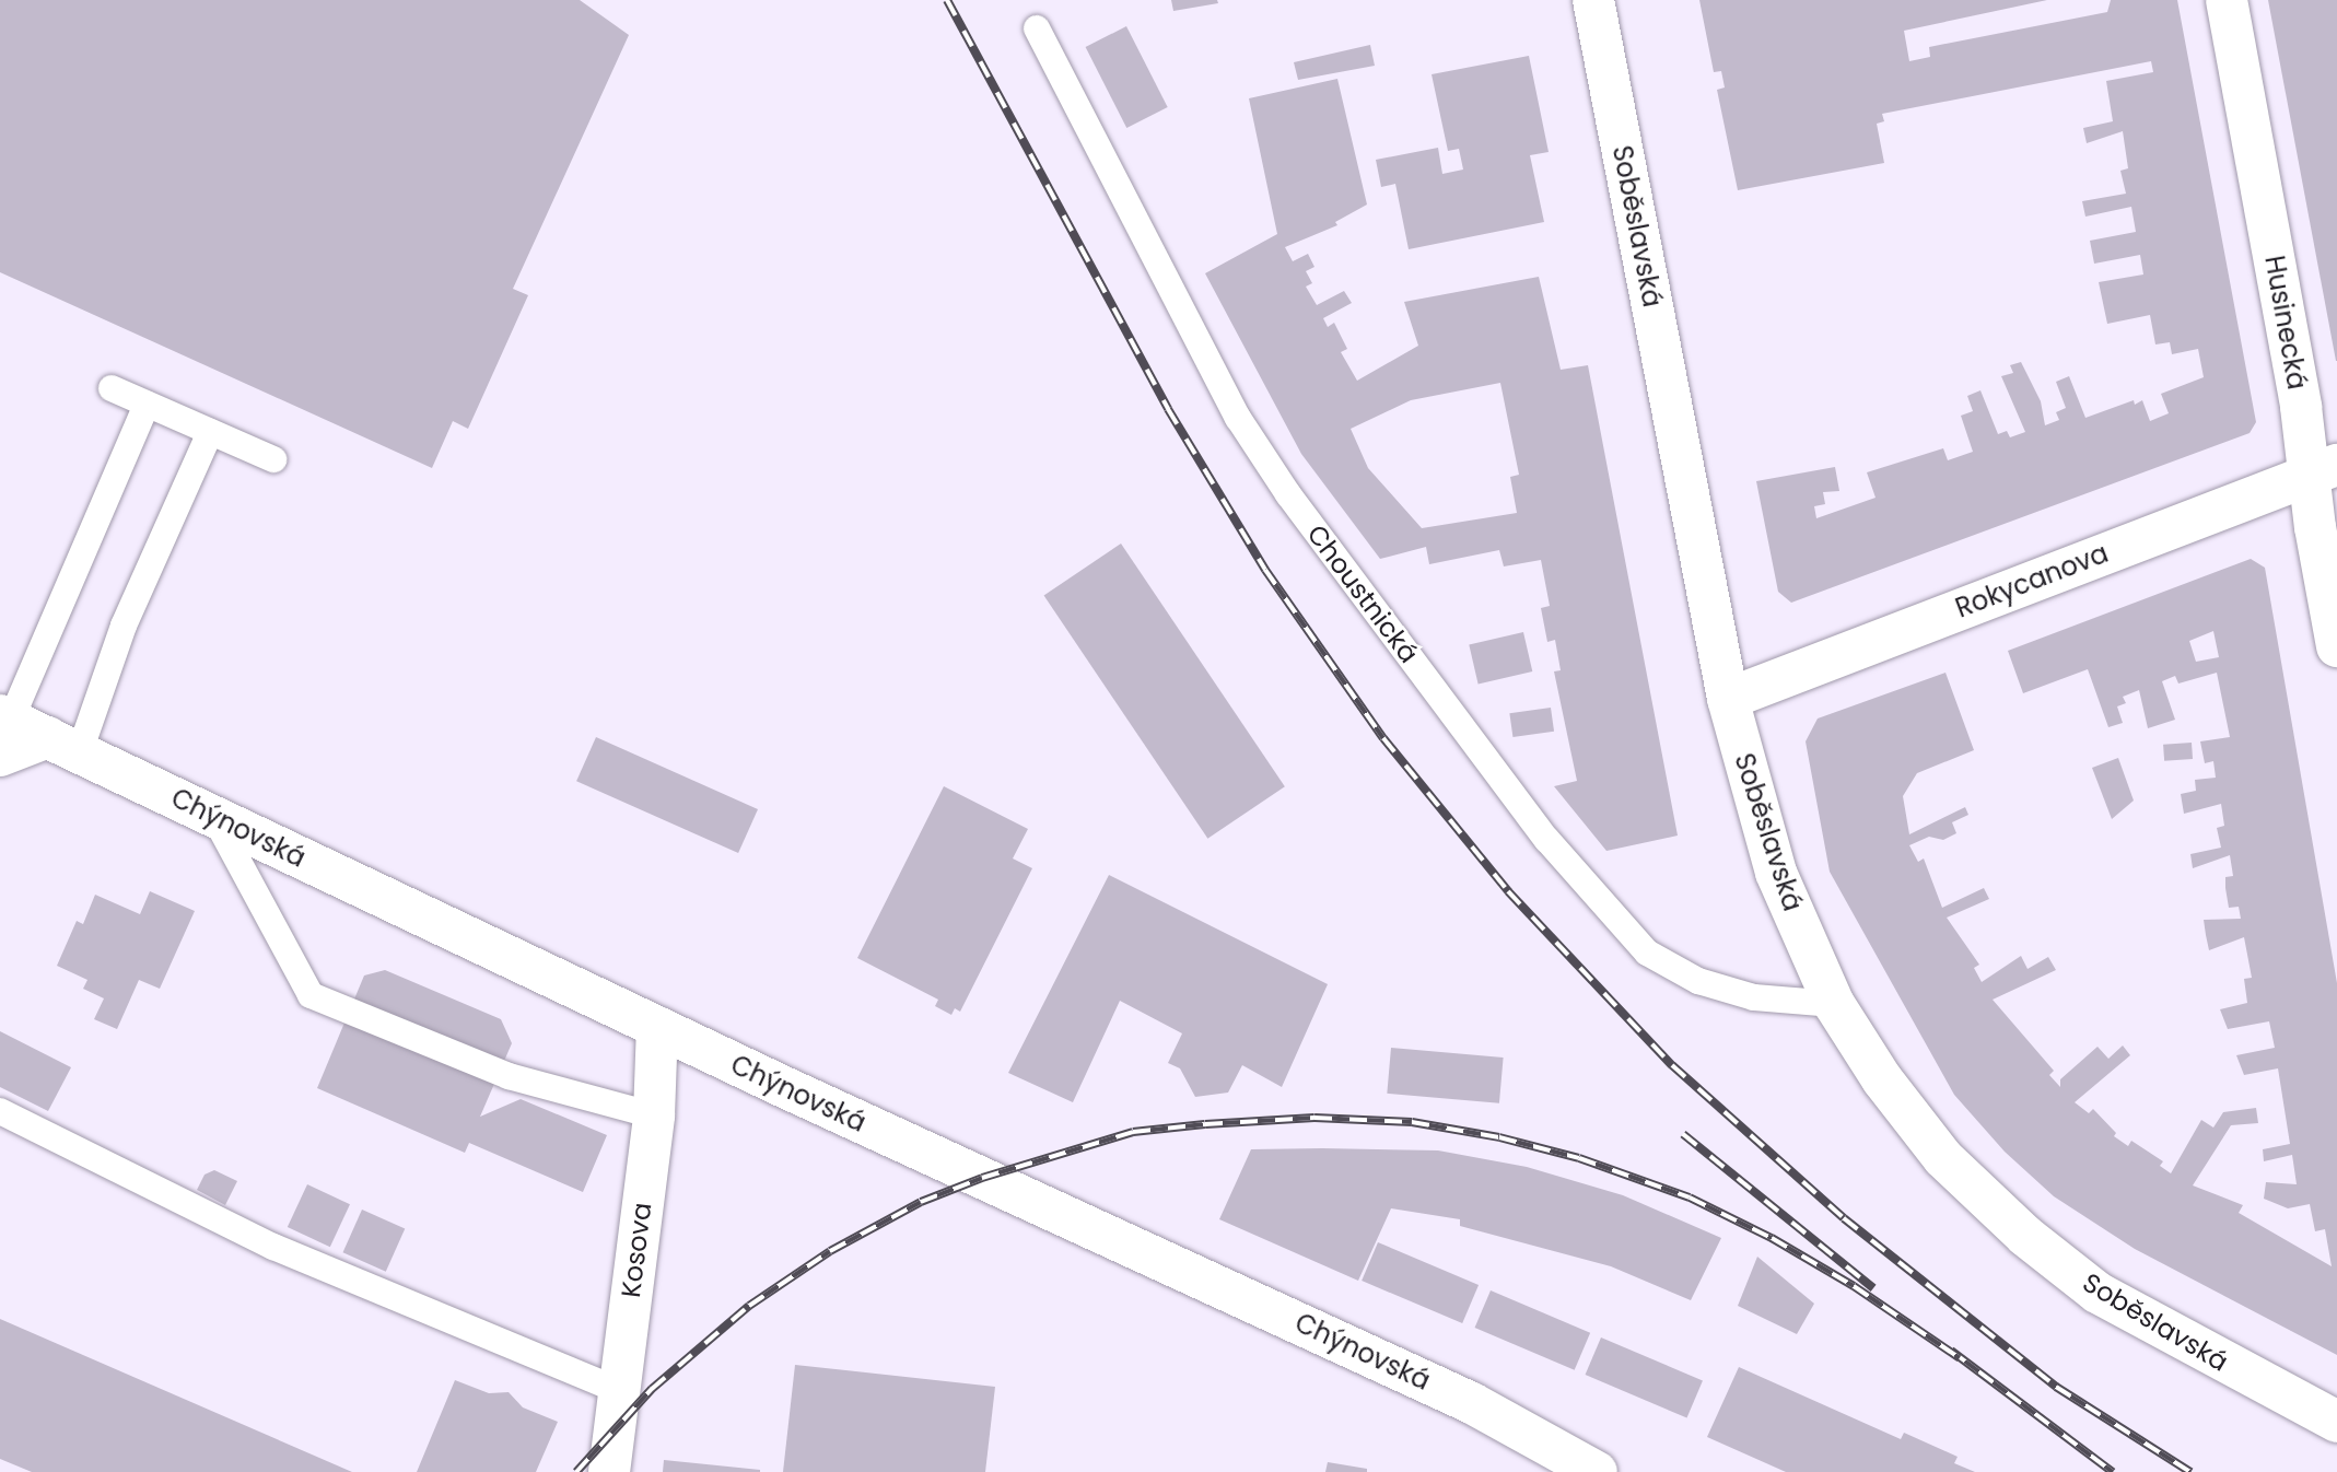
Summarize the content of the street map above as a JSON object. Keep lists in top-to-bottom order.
{
  "streets": {
    "main road": [
      "Soběslavská",
      "Husinecká",
      "Rokycanova",
      "Chýnovská",
      "Kosova"
    ],
    "lane": ["Choustnická"]
  },
  "crossings": [
    ["Soběslavská", "Rokycanova"],
    ["Soběslavská", "Choustnická"],
    ["Husinecká", "Rokycanova"],
    ["Chýnovská", "Kosova"]
  ]
}
